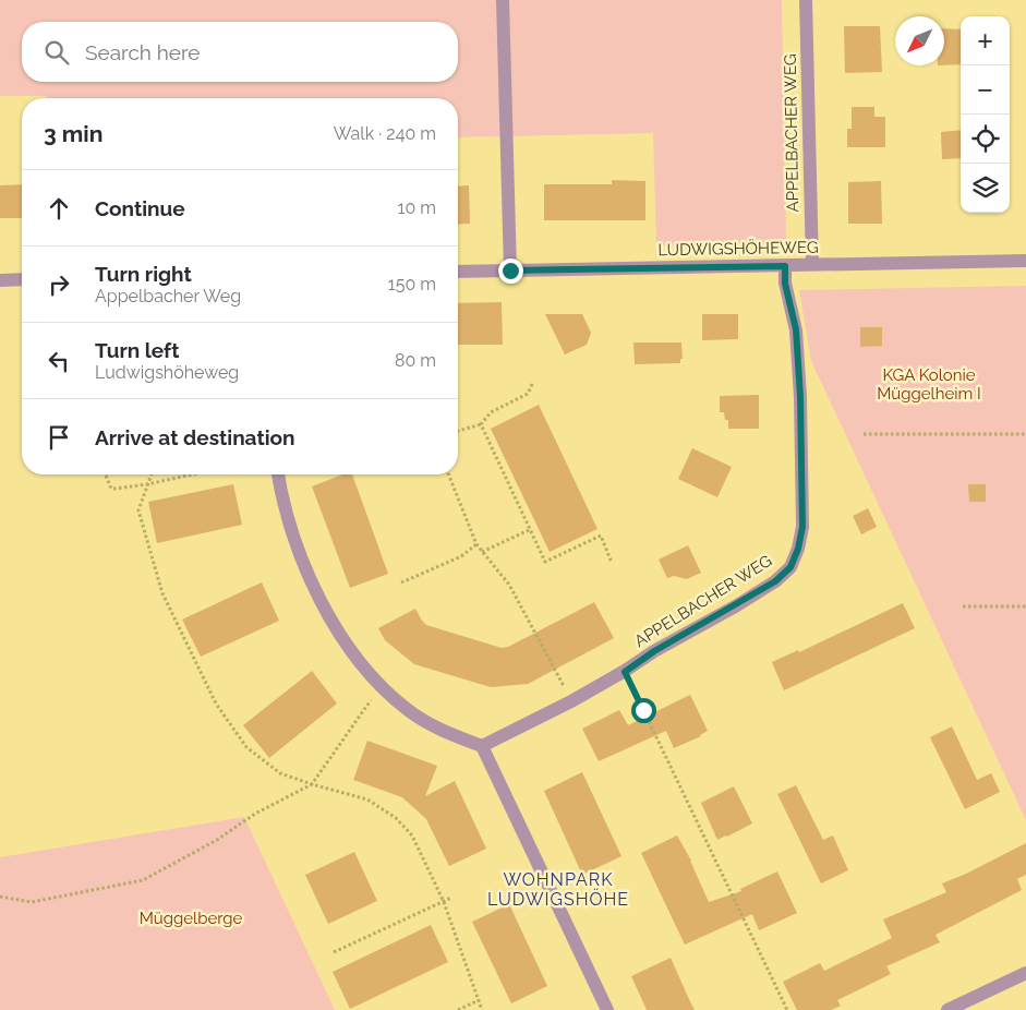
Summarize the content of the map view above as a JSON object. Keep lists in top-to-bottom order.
{
  "streets": {
    "street": ["APPELBACHER WEG", "LUDWIGSHÖHEWEG"]
  },
  "crossings": [
    ["APPELBACHER WEG", "LUDWIGSHÖHEWEG"]
  ],
  "districts": ["WOHNPARK LUDWIGSHÖHE"],
  "parks": ["KGA Kolonie Müggelheim I", "Müggelberge"],
  "north": "bottom left",
  "page": {
    "map_buttons": ["+", "−"],
    "search": "Search here",
    "heading": ["3 min", "Walk · 240 m"],
    "list": [
      ["Continue", "10 m"],
      ["Turn right", "Appelbacher Weg", "150 m"],
      ["Turn left", "Ludwigshöheweg", "80 m"],
      "Arrive at destination"
    ]
  }
}
